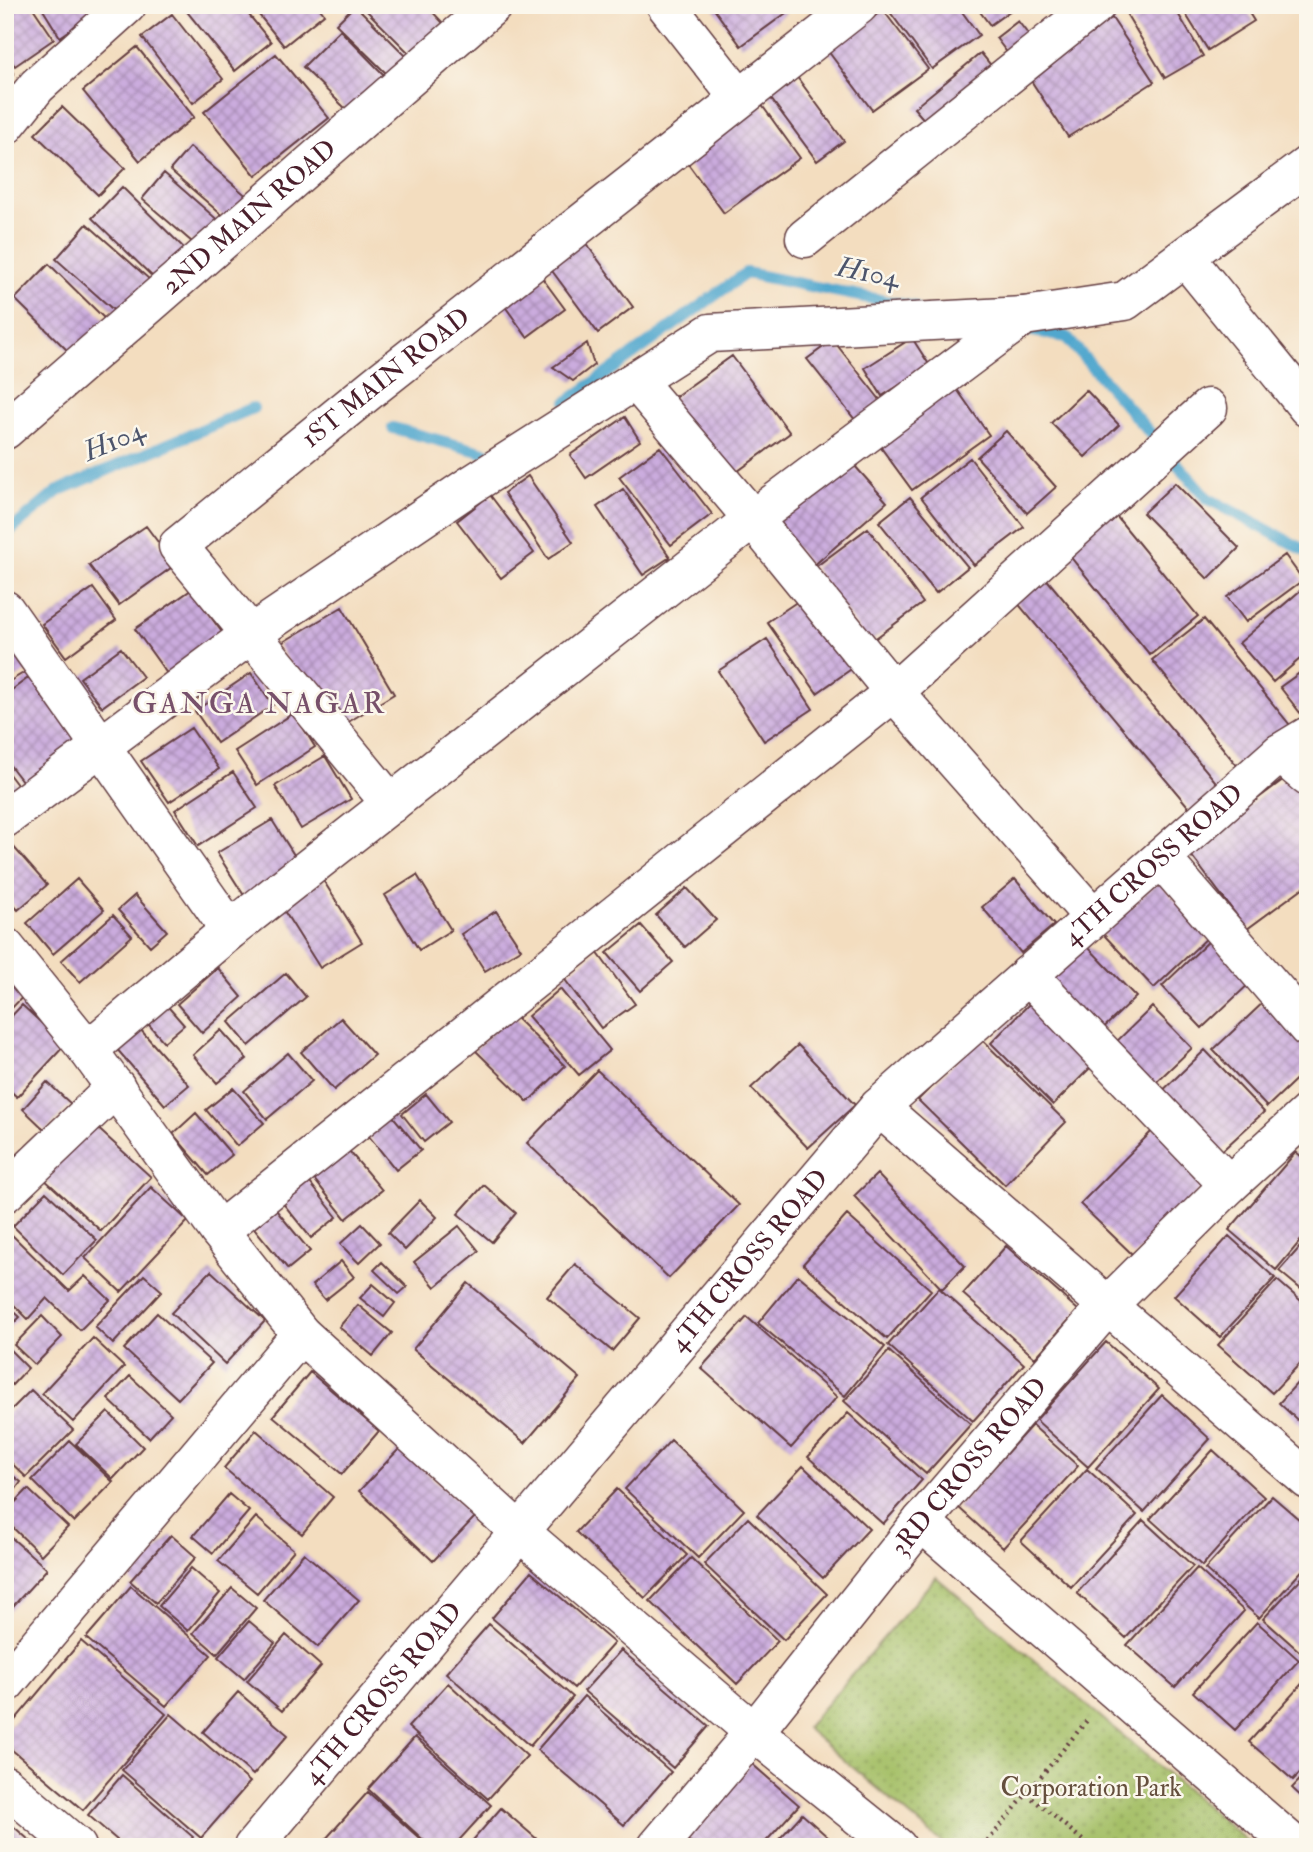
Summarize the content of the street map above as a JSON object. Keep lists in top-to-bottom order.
{
  "streets": {
    "street": [
      "2ND MAIN ROAD",
      "1ST MAIN ROAD",
      "4TH CROSS ROAD",
      "3RD CROSS ROAD"
    ]
  },
  "districts": ["GANGA NAGAR"],
  "water": ["H104"],
  "parks": ["Corporation Park"]
}
